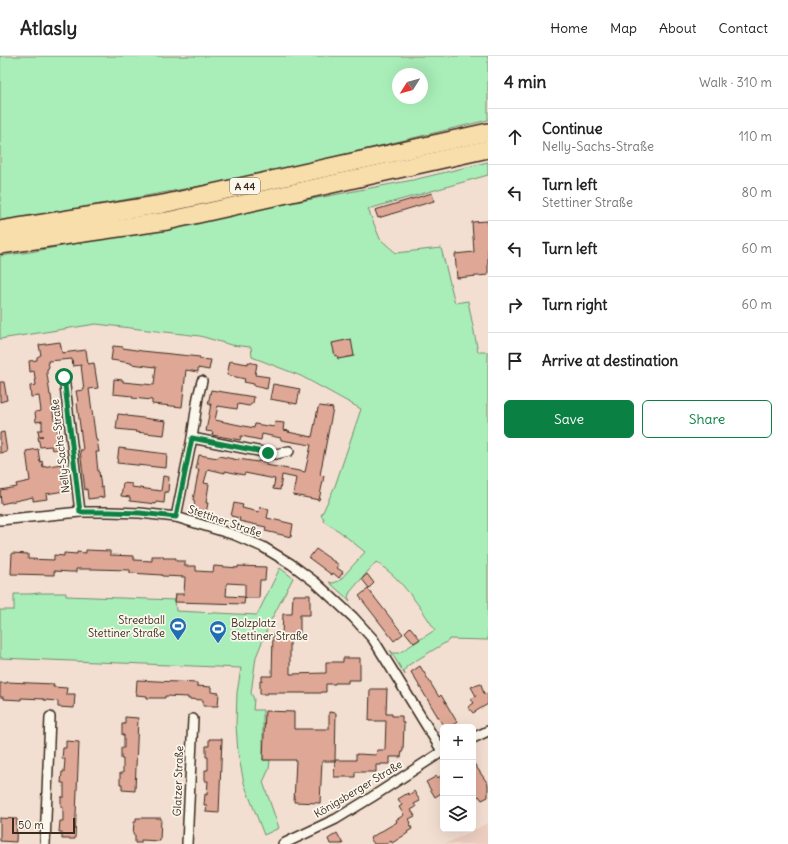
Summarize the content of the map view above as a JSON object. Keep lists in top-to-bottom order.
{
  "streets": {
    "highway": ["A 44"],
    "street": [
      "Nelly-Sachs-Straße",
      "Stettiner Straße",
      "Glatzer Straße",
      "Königsberger Straße"
    ]
  },
  "crossings": [
    ["Nelly-Sachs-Straße", "Stettiner Straße"]
  ],
  "places": {
    "sports": ["Streetball Stettiner Straße", "Bolzplatz Stettiner Straße"]
  },
  "scale_bar": "50 m",
  "north": "bottom left",
  "page": {
    "header": "Atlasly",
    "nav": [
      "Home",
      "Map",
      "About",
      "Contact"
    ],
    "heading": ["4 min", "Walk · 310 m"],
    "list": [
      ["Continue", "Nelly-Sachs-Straße", "110 m"],
      ["Turn left", "Stettiner Straße", "80 m"],
      ["Turn left", "60 m"],
      ["Turn right", "60 m"],
      "Arrive at destination"
    ],
    "buttons": ["Save", "Share"],
    "map_buttons": ["+", "−"],
    "scale": "50 m"
  }
}
